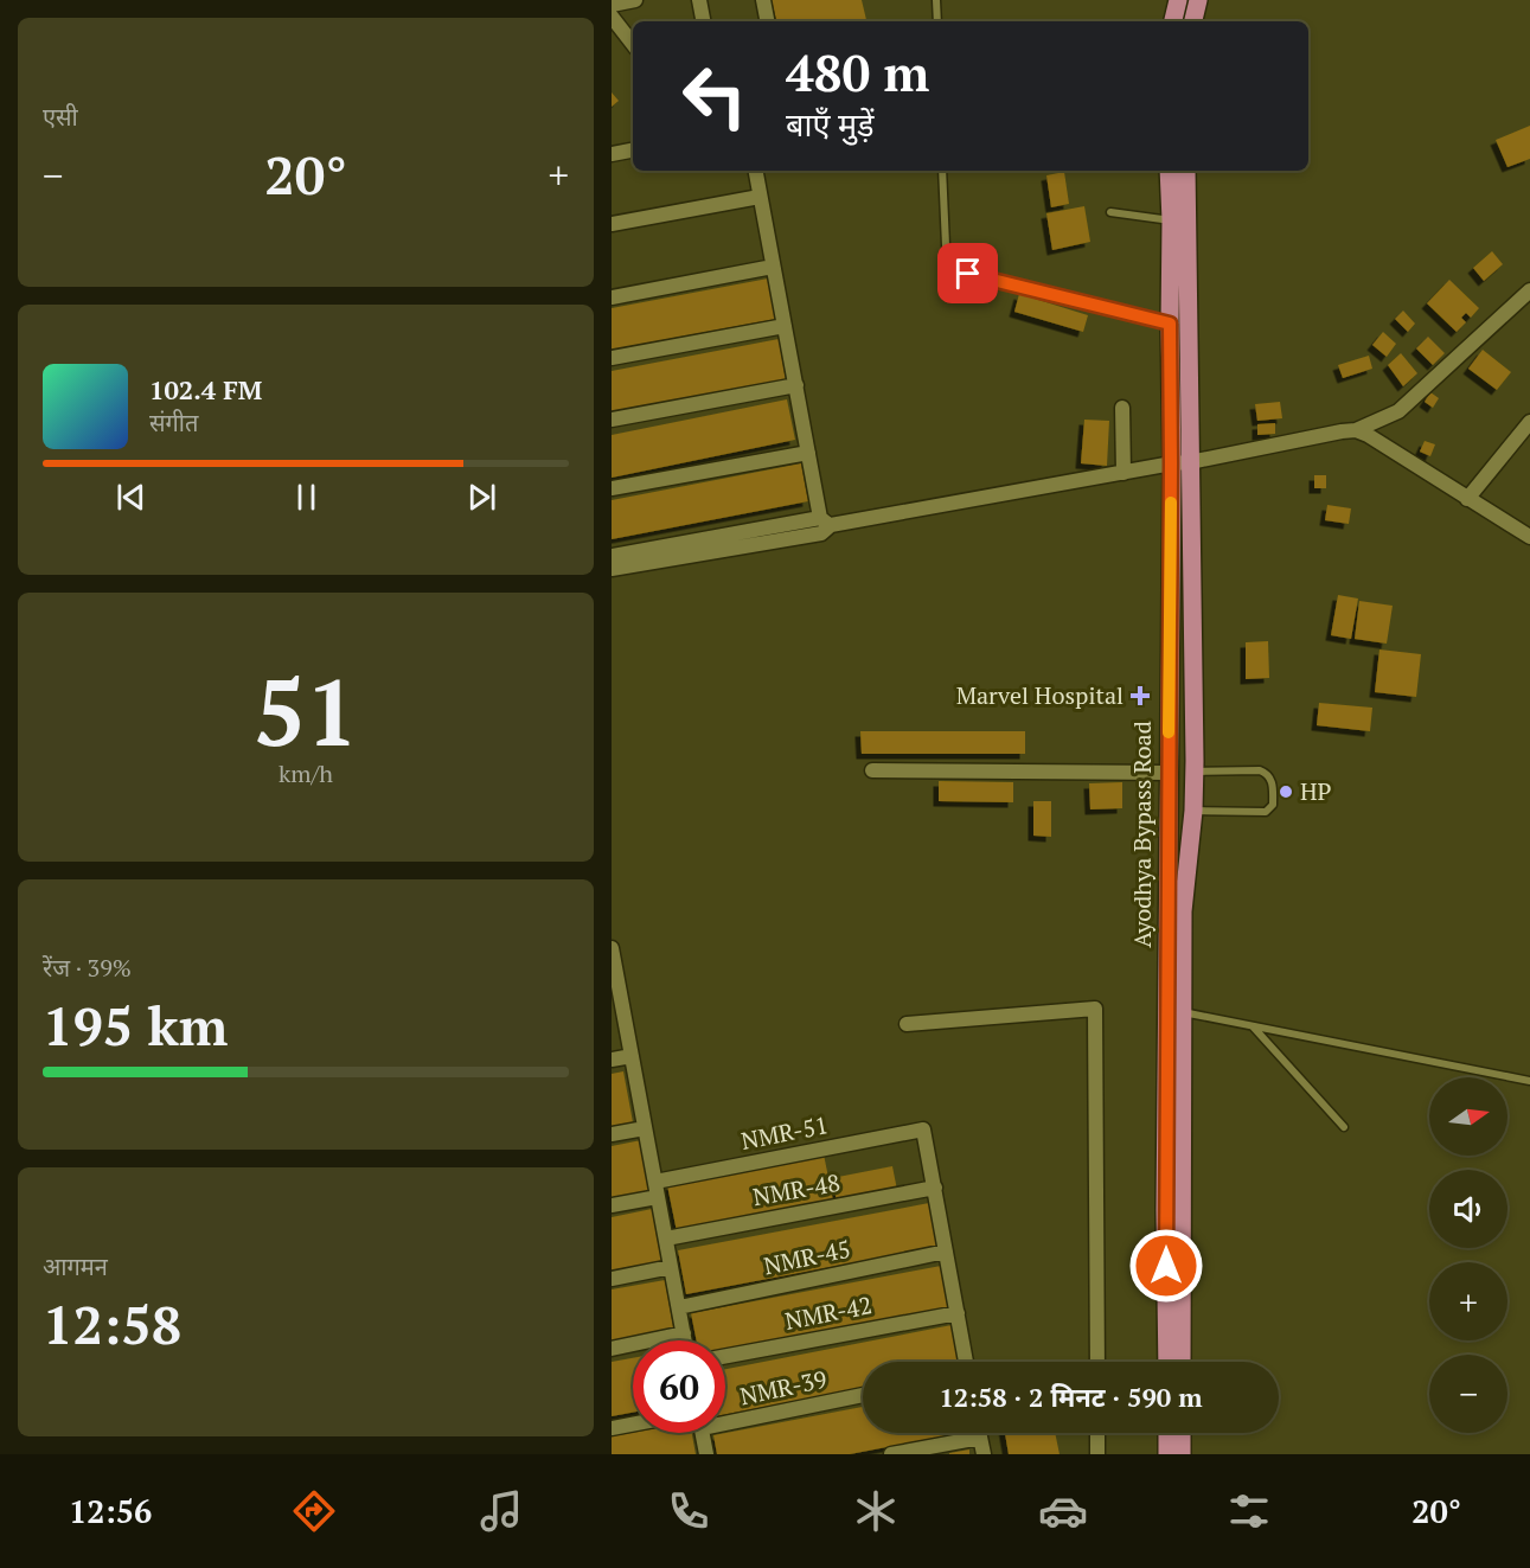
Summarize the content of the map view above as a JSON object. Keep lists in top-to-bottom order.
{
  "streets": {
    "main road": ["Ayodhya Bypass Road"],
    "street": [
      "NMR-51",
      "NMR-48",
      "NMR-45",
      "NMR-42",
      "NMR-39"
    ]
  },
  "crossings": [
    ["NMR-51", "NMR-48"]
  ],
  "places": {
    "health": ["Marvel Hospital"],
    "other": ["HP"]
  },
  "north": "right",
  "page": {
    "tile": [
      "एसी",
      ["51", "km/h"],
      ["रेंज · 39%", "195 km"],
      ["आगमन", "12:58"]
    ],
    "turn": ["480 m", "बाएँ मुड़ें"],
    "heat": ["−", "20°", "+"],
    "song": ["102.4 FM", "संगीत"],
    "map_buttons": ["+", "−"],
    "limit": "60",
    "trip": "12:58 · 2 मिनट · 590 m",
    "tabs": ["12:56", "20°"]
  }
}
